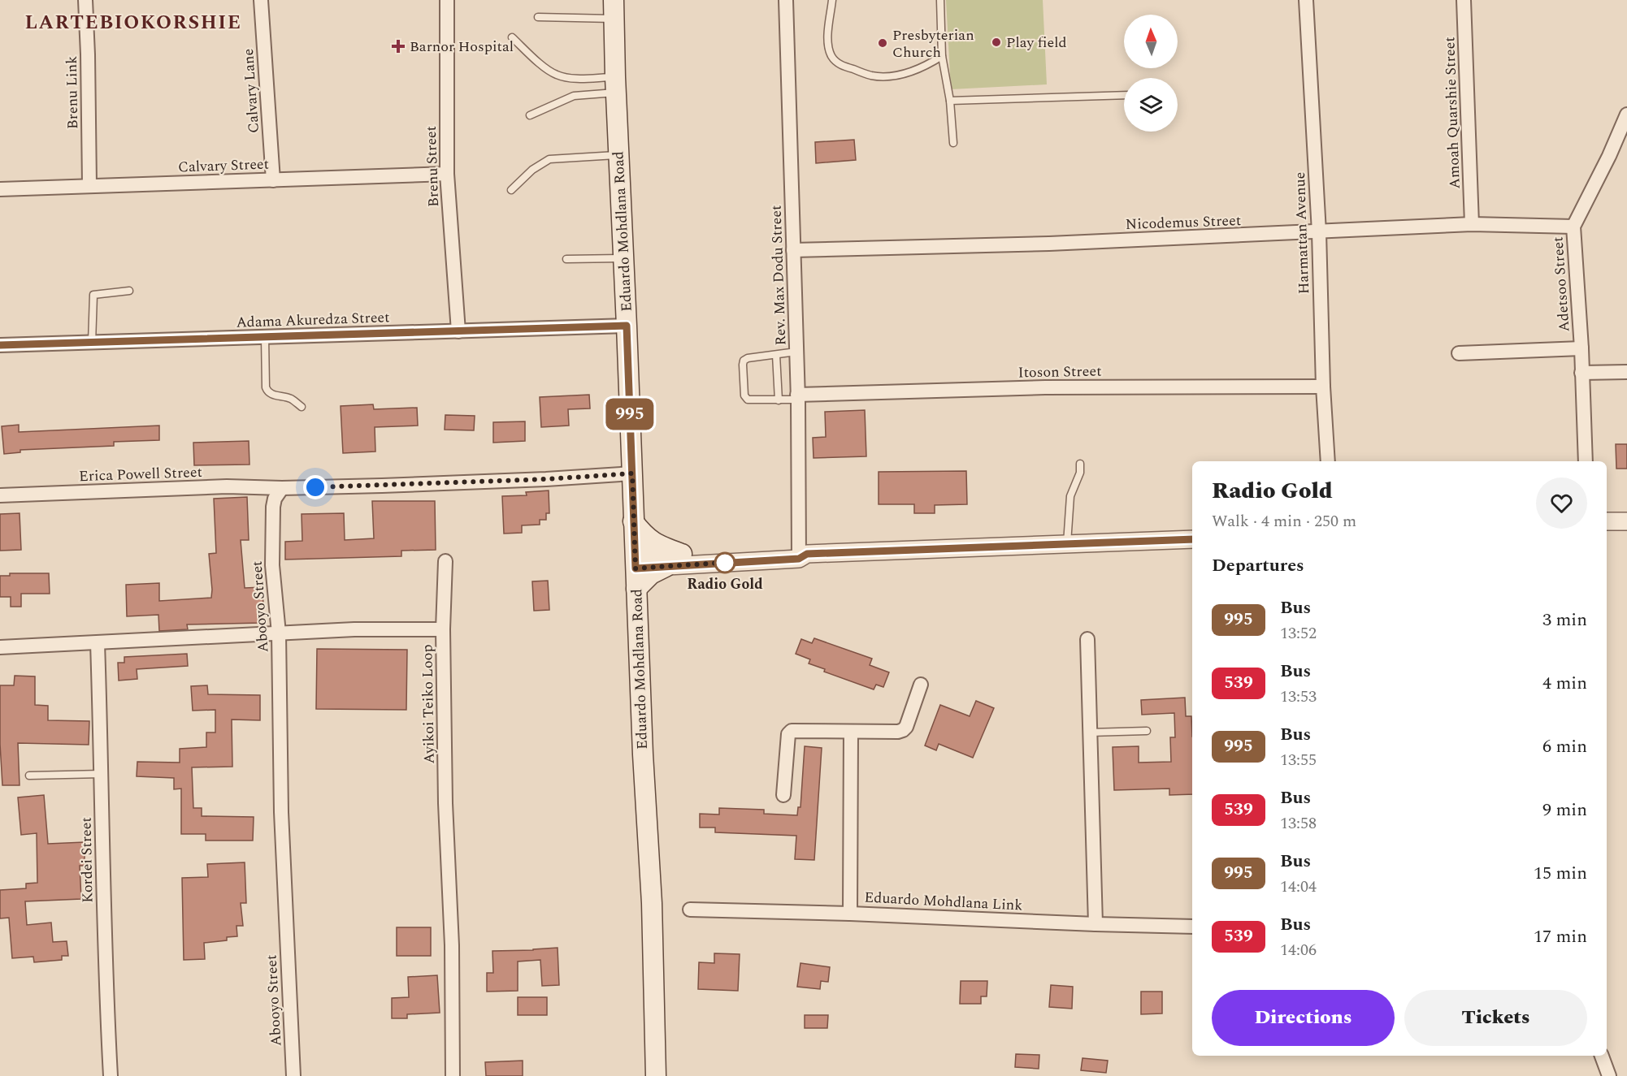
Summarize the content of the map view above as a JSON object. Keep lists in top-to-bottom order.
{
  "streets": {
    "main road": ["Eduardo Mohdlana Road"],
    "street": [
      "Calvary Lane",
      "Brenu Link",
      "Amoah Quarshie Street",
      "Calvary Street",
      "Brenu Street",
      "Nicodemus Street",
      "Harmattan Avenue",
      "Rev. Max Dodu Street",
      "Adetsoo Street",
      "Adama Akuredza Street",
      "Itoson Street",
      "Erica Powell Street",
      "Abooyo Street",
      "Ayikoi Teiko Loop",
      "Kordei Street",
      "Eduardo Mohdlana Link"
    ]
  },
  "crossings": [
    ["Calvary Lane", "Calvary Street"],
    ["Brenu Link", "Calvary Street"],
    ["Amoah Quarshie Street", "Nicodemus Street"],
    ["Calvary Street", "Brenu Street"],
    ["Brenu Street", "Adama Akuredza Street"],
    ["Nicodemus Street", "Harmattan Avenue"],
    ["Nicodemus Street", "Rev. Max Dodu Street"],
    ["Nicodemus Street", "Adetsoo Street"],
    ["Eduardo Mohdlana Road", "Adama Akuredza Street"],
    ["Harmattan Avenue", "Itoson Street"],
    ["Rev. Max Dodu Street", "Itoson Street"],
    ["Erica Powell Street", "Abooyo Street"],
    ["Abooyo Street", "Ayikoi Teiko Loop"],
    ["Ayikoi Teiko Loop", "Kordei Street"]
  ],
  "districts": ["LARTEBIOKORSHIE"],
  "places": {
    "other": ["Play field", "Presbyterian Church", "Radio Gold"],
    "health": ["Barnor Hospital"]
  },
  "lines": ["bus line 995"],
  "north": "top",
  "page": {
    "on_map": "995",
    "heading": [
      ["Radio Gold", "Walk · 4 min · 250 m"],
      "Departures"
    ],
    "list": [
      {
        "mark": "995",
        "name": "Bus",
        "note": "13:52",
        "value": "3 min"
      },
      {
        "mark": "539",
        "name": "Bus",
        "note": "13:53",
        "value": "4 min"
      },
      {
        "mark": "995",
        "name": "Bus",
        "note": "13:55",
        "value": "6 min"
      },
      {
        "mark": "539",
        "name": "Bus",
        "note": "13:58",
        "value": "9 min"
      },
      {
        "mark": "995",
        "name": "Bus",
        "note": "14:04",
        "value": "15 min"
      },
      {
        "mark": "539",
        "name": "Bus",
        "note": "14:06",
        "value": "17 min"
      }
    ],
    "buttons": ["Directions", "Tickets"]
  }
}
